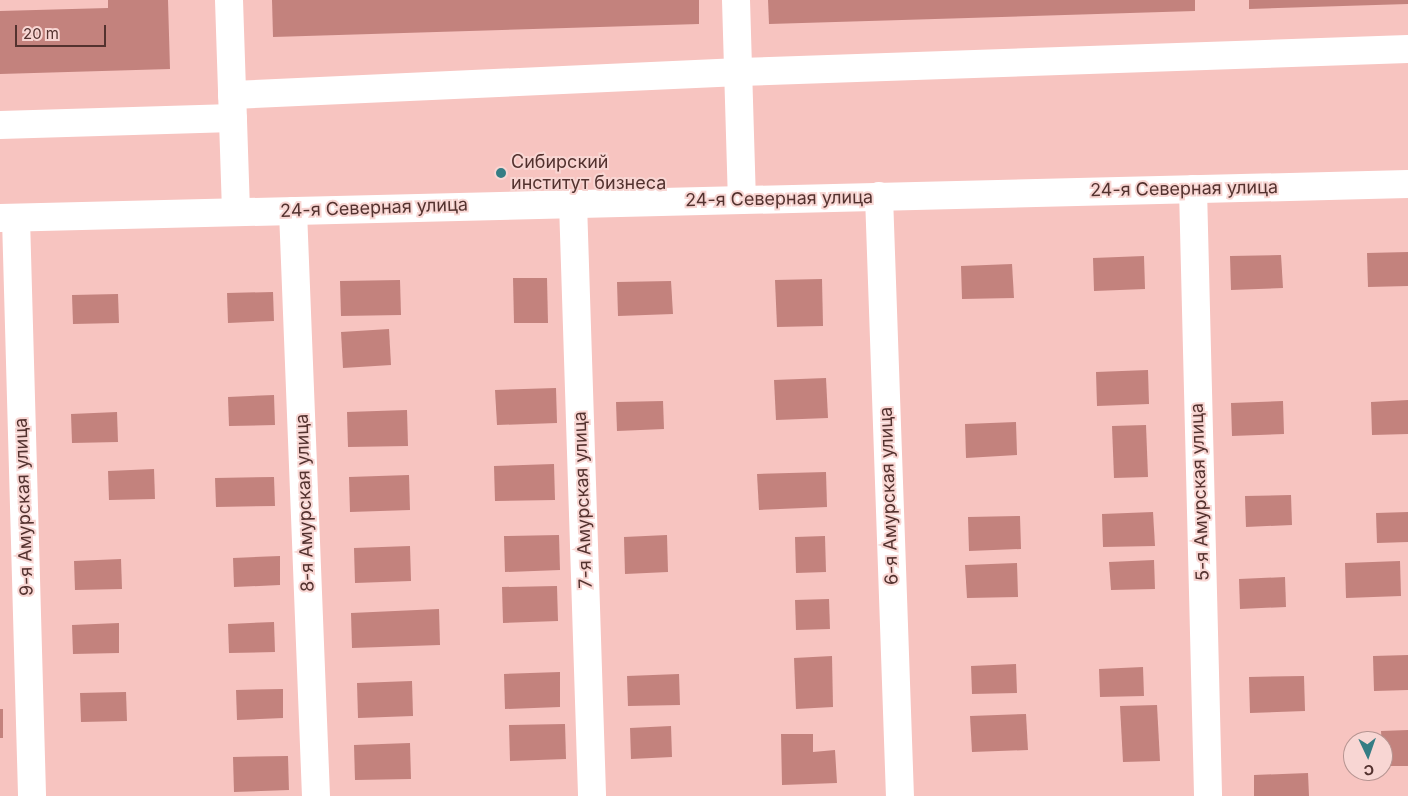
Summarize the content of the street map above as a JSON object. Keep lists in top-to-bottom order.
{
  "streets": {
    "street": [
      "24-я Северная улица",
      "5-я Амурская улица",
      "6-я Амурская улица",
      "7-я Амурская улица",
      "8-я Амурская улица",
      "9-я Амурская улица"
    ]
  },
  "crossings": [
    ["24-я Северная улица", "5-я Амурская улица"],
    ["24-я Северная улица", "6-я Амурская улица"],
    ["24-я Северная улица", "7-я Амурская улица"],
    ["24-я Северная улица", "8-я Амурская улица"],
    ["24-я Северная улица", "9-я Амурская улица"]
  ],
  "places": ["Сибирский институт бизнеса"],
  "scale_bar": "20 m",
  "north": "bottom"
}
